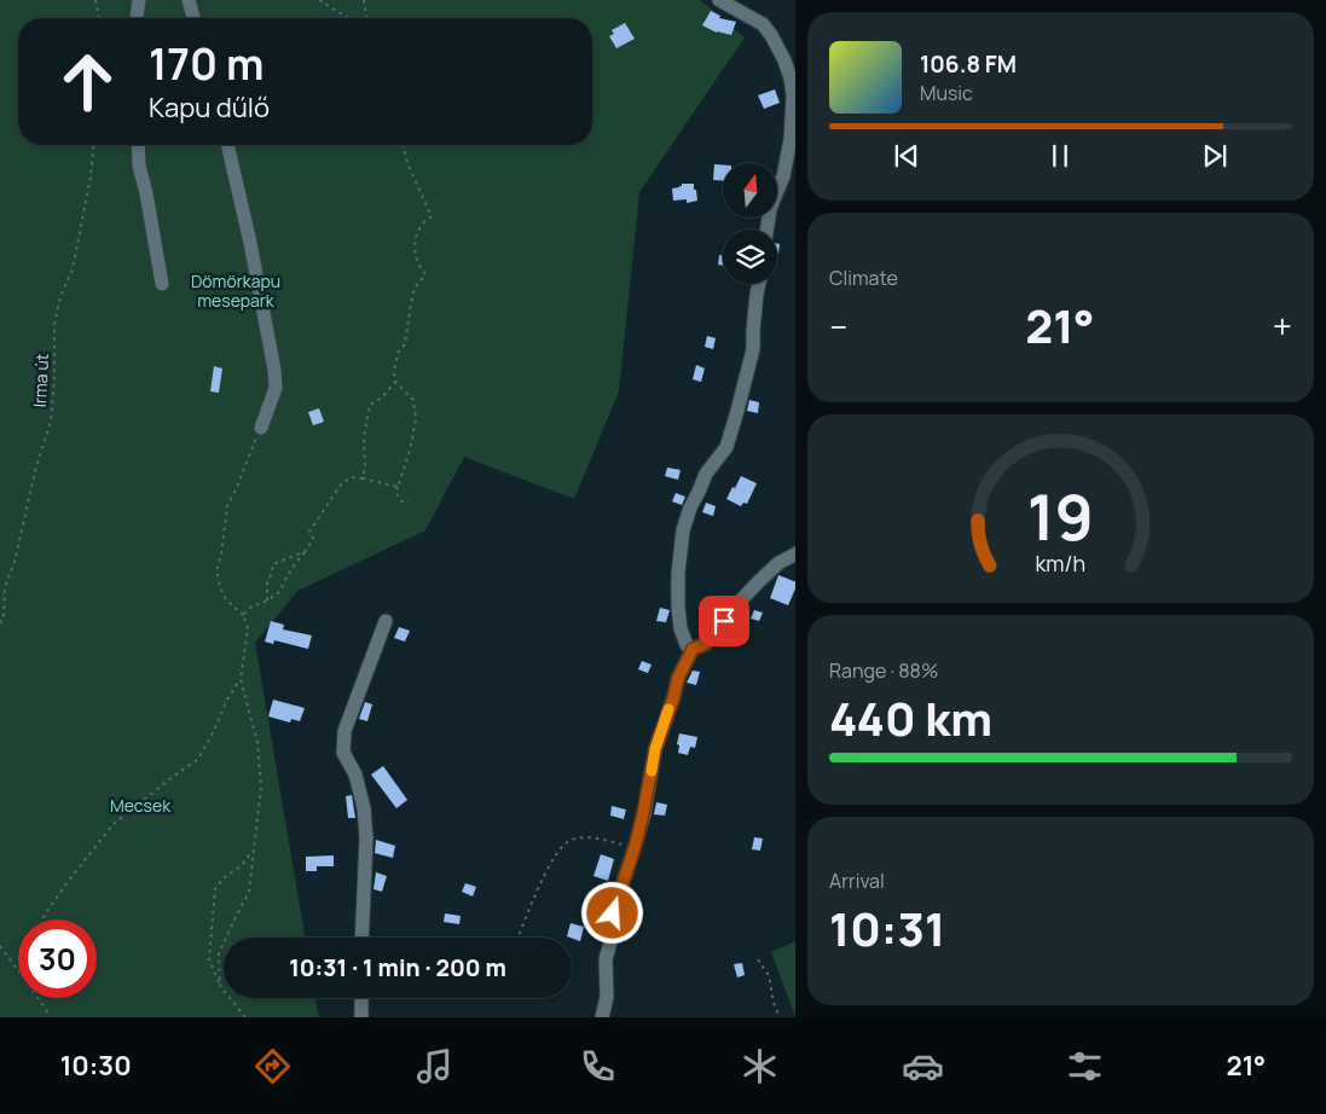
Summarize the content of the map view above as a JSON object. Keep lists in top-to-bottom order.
{
  "streets": {
    "path": ["Irma út"]
  },
  "parks": ["Dömörkapu mesepark", "Mecsek"],
  "north": "top",
  "page": {
    "turn": ["170 m", "Kapu dűlő"],
    "song": ["106.8 FM", "Music"],
    "tile": [
      "Climate",
      ["Range · 88%", "440 km"],
      ["Arrival", "10:31"]
    ],
    "heat": ["−", "21°", "+"],
    "limit": "30",
    "trip": "10:31 · 1 min · 200 m",
    "tabs": ["10:30", "21°"],
    "gauge": ["19", "km/h"]
  }
}
